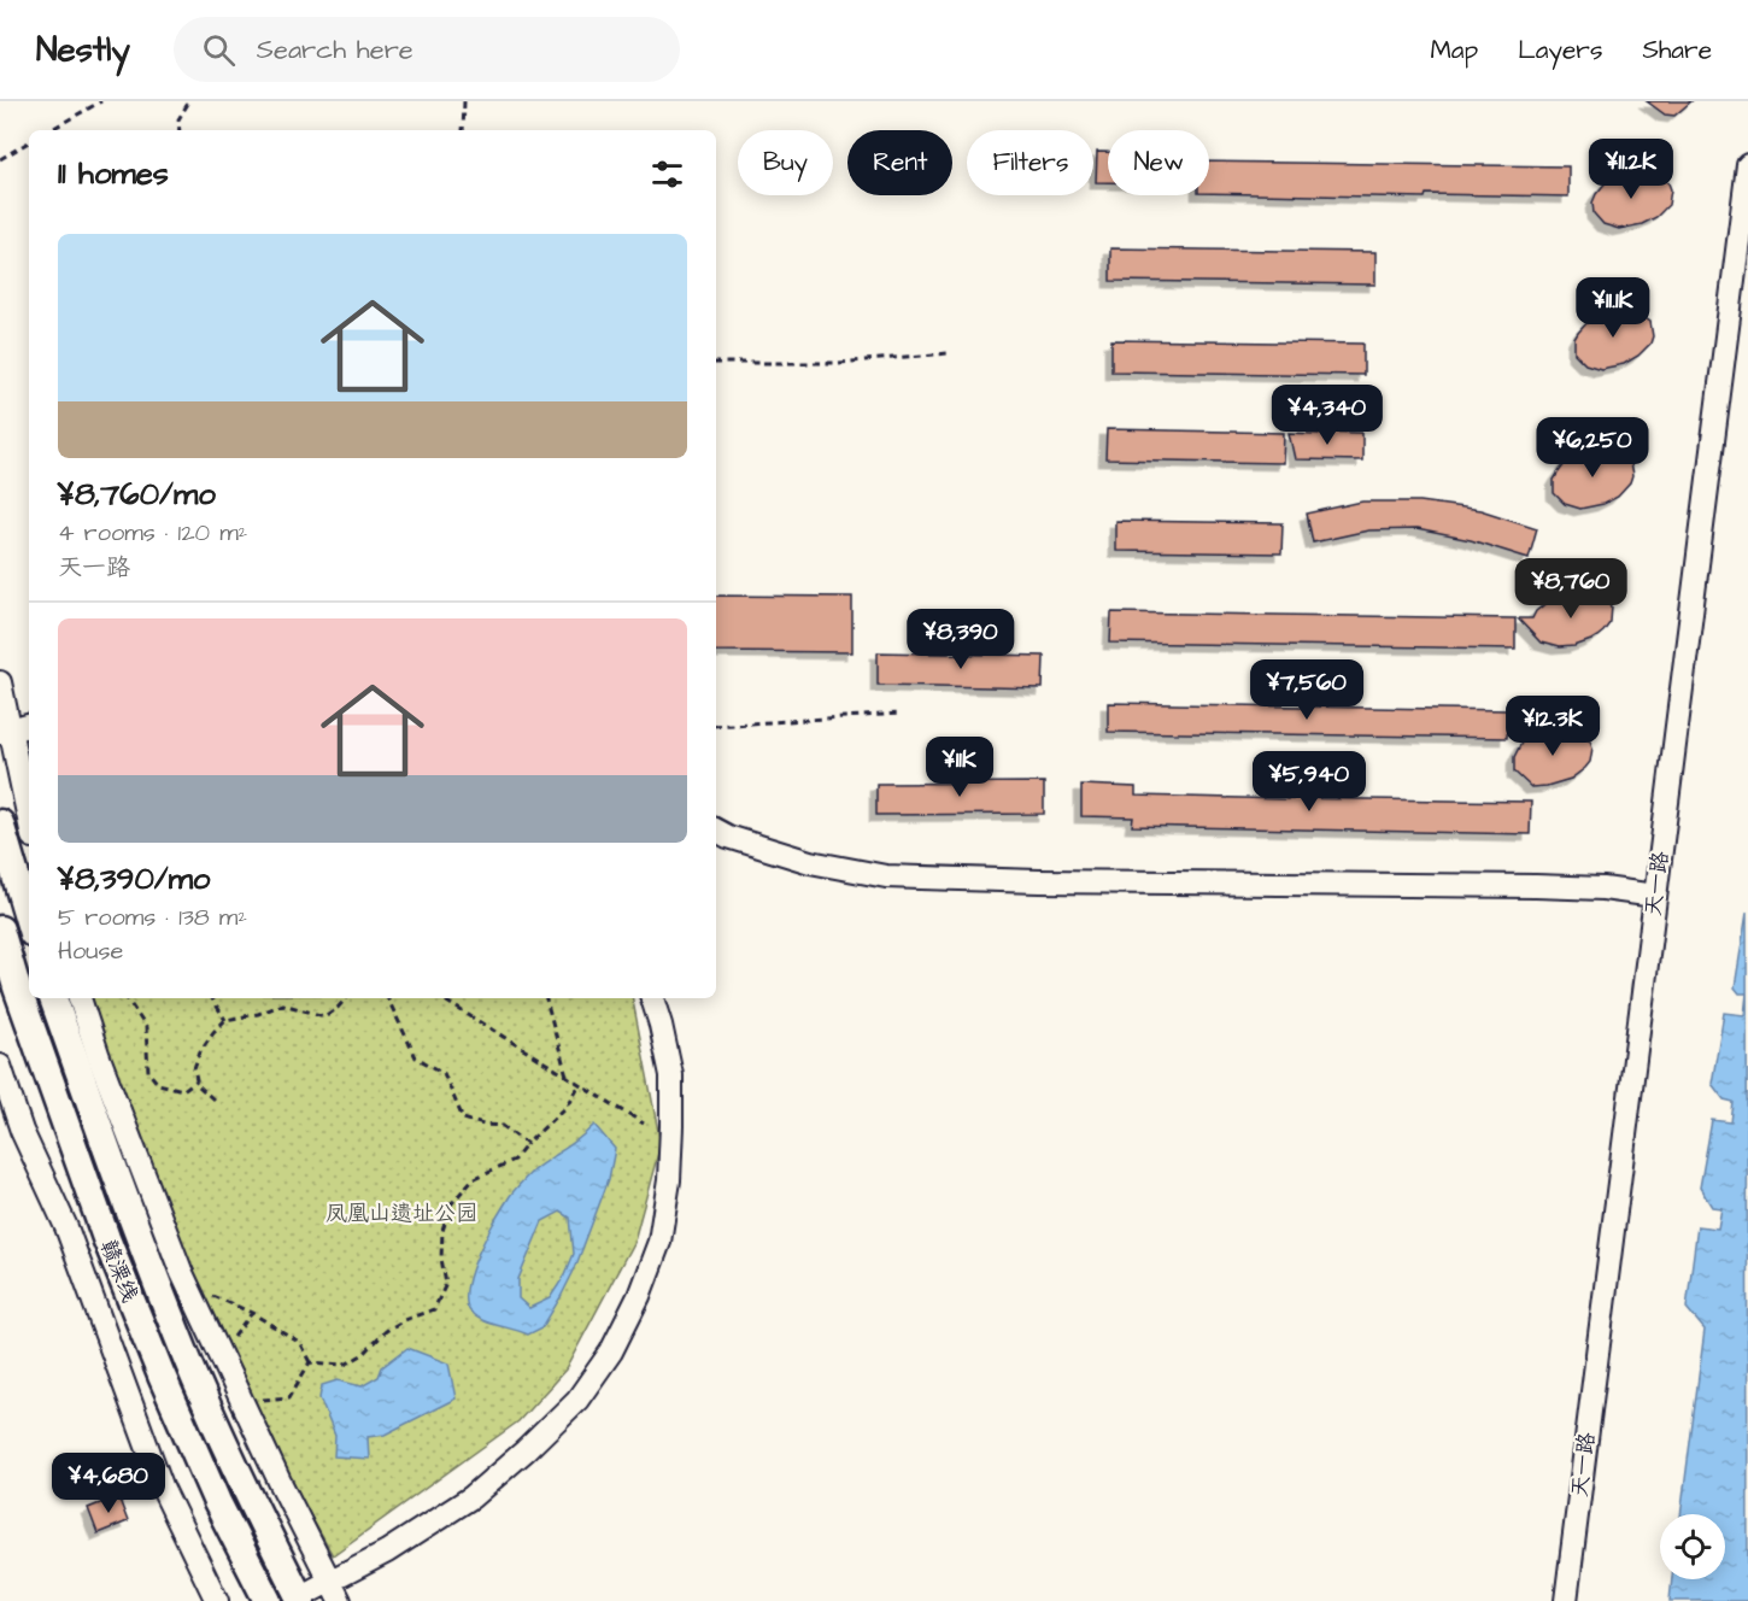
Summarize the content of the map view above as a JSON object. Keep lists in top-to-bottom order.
{
  "streets": {
    "main road": ["赣溧线"],
    "street": ["天一路"]
  },
  "parks": ["凤凰山遗址公园"],
  "page": {
    "header": "Nestly",
    "search": "Search here",
    "nav": ["Map", "Layers", "Share"],
    "chip": [
      "Buy",
      "Rent",
      "Filters",
      "New"
    ],
    "heading": "11 homes",
    "price": [
      "¥11.2K",
      "¥11.1K",
      "¥4,340",
      "¥6,250",
      "¥8,760",
      "¥8,390",
      "¥7,560",
      "¥12.3K",
      "¥11K",
      "¥5,940",
      "¥4,680"
    ],
    "list": [
      {
        "name": "¥8,760/mo",
        "note": "4 rooms · 120 m² · 天一路"
      },
      {
        "name": "¥8,390/mo",
        "note": "5 rooms · 138 m² · House"
      }
    ]
  }
}
